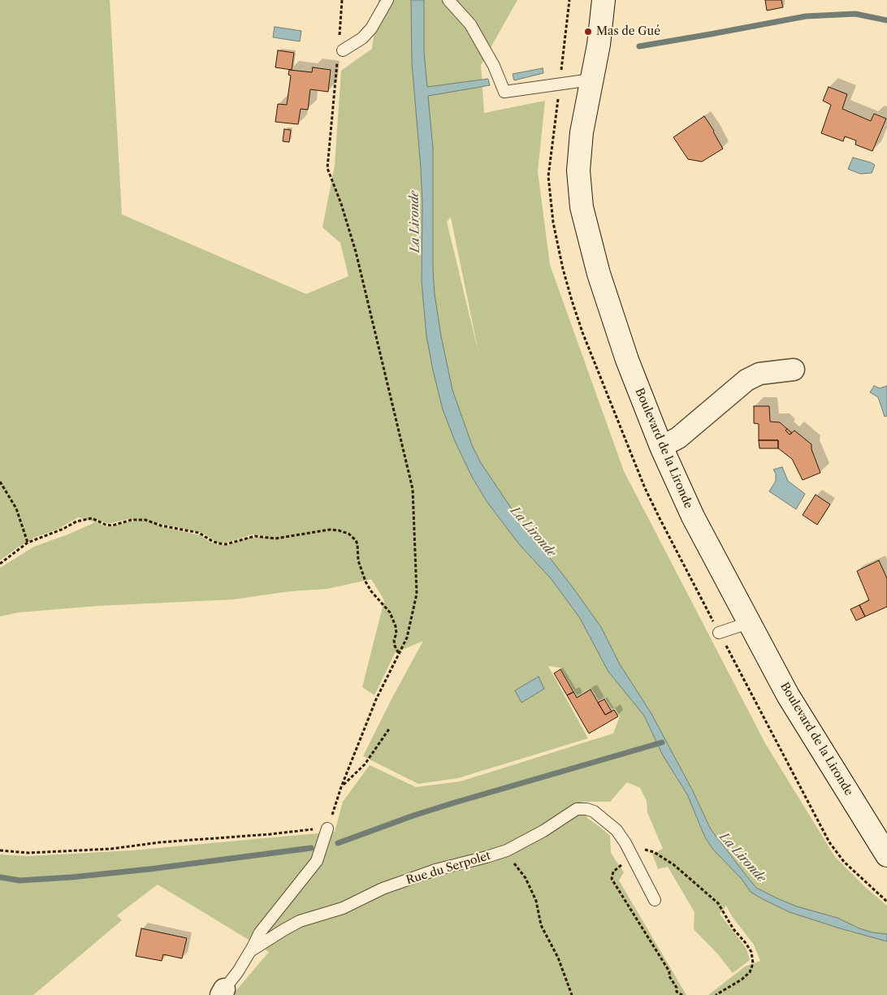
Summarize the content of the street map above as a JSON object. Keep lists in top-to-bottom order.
{
  "streets": {
    "street": ["Boulevard de la Lironde"],
    "lane": ["Rue du Serpolet"]
  },
  "water": ["La Lironde"],
  "places": ["Mas de Gué"]
}
